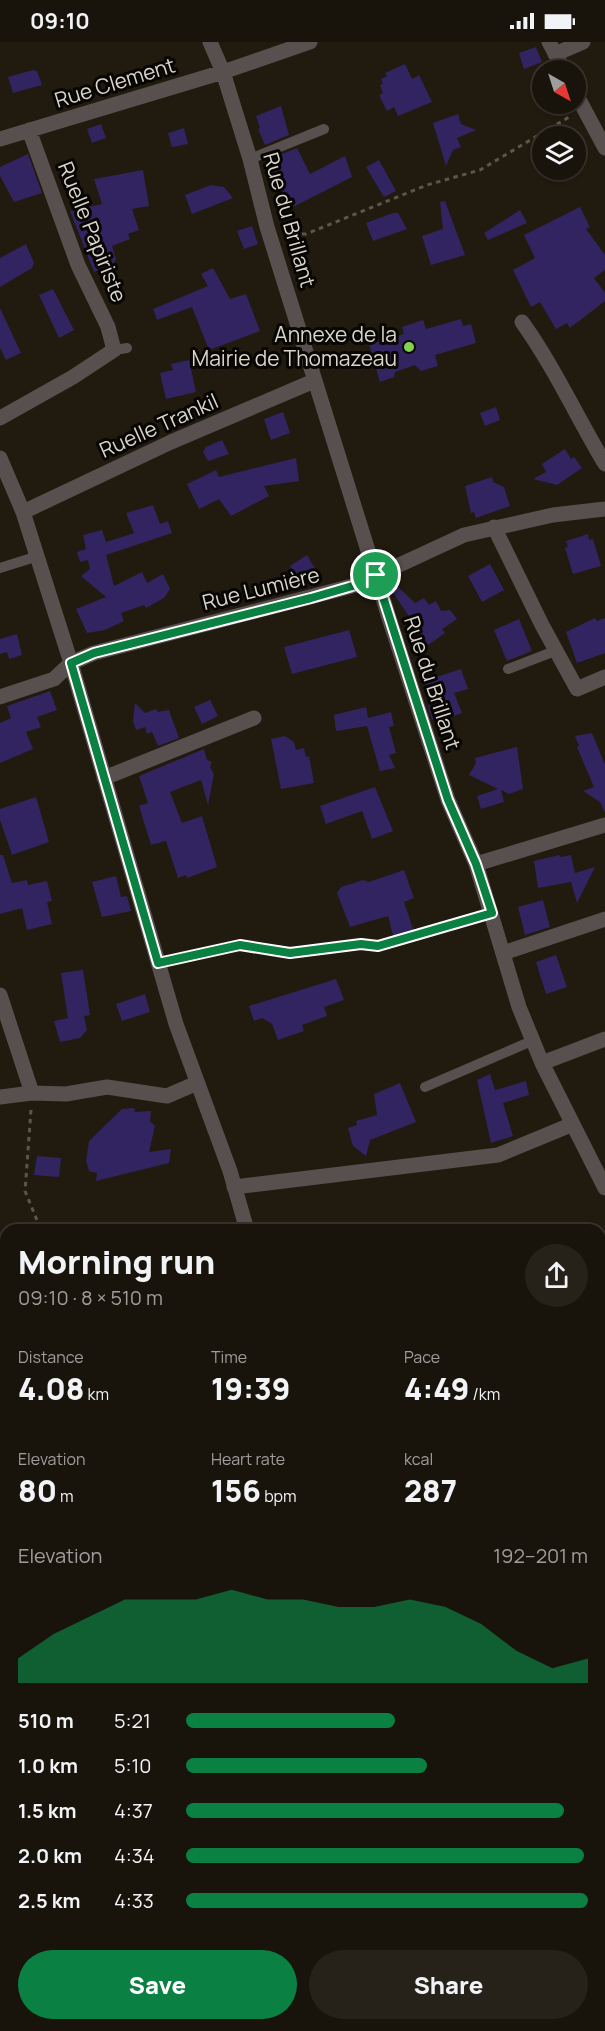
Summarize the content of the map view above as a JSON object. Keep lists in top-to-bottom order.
{
  "streets": {
    "street": [
      "Rue Clement",
      "Rue du Brillant",
      "Ruelle Papiriste",
      "Ruelle Trankil",
      "Rue Lumière"
    ]
  },
  "crossings": [
    ["Rue Clement", "Rue du Brillant"],
    ["Rue Clement", "Ruelle Papiriste"],
    ["Rue du Brillant", "Ruelle Trankil"],
    ["Rue du Brillant", "Rue Lumière"]
  ],
  "places": ["Annexe de la Mairie de Thomazeau"],
  "north": "bottom right",
  "page": {
    "status": "09:10",
    "heading": ["Morning run", "09:10 · 8 × 510 m"],
    "stats": [
      ["Distance", "4.08 km"],
      ["Time", "19:39"],
      ["Pace", "4:49 /km"],
      ["Elevation", "80 m"],
      ["Heart rate", "156 bpm"],
      ["kcal", "287"]
    ],
    "chart": ["Elevation", "192–201 m"],
    "list": [
      {
        "name": "510 m",
        "note": "5:21"
      },
      {
        "name": "1.0 km",
        "note": "5:10"
      },
      {
        "name": "1.5 km",
        "note": "4:37"
      },
      {
        "name": "2.0 km",
        "note": "4:34"
      },
      {
        "name": "2.5 km",
        "note": "4:33"
      }
    ],
    "buttons": ["Save", "Share"]
  }
}
